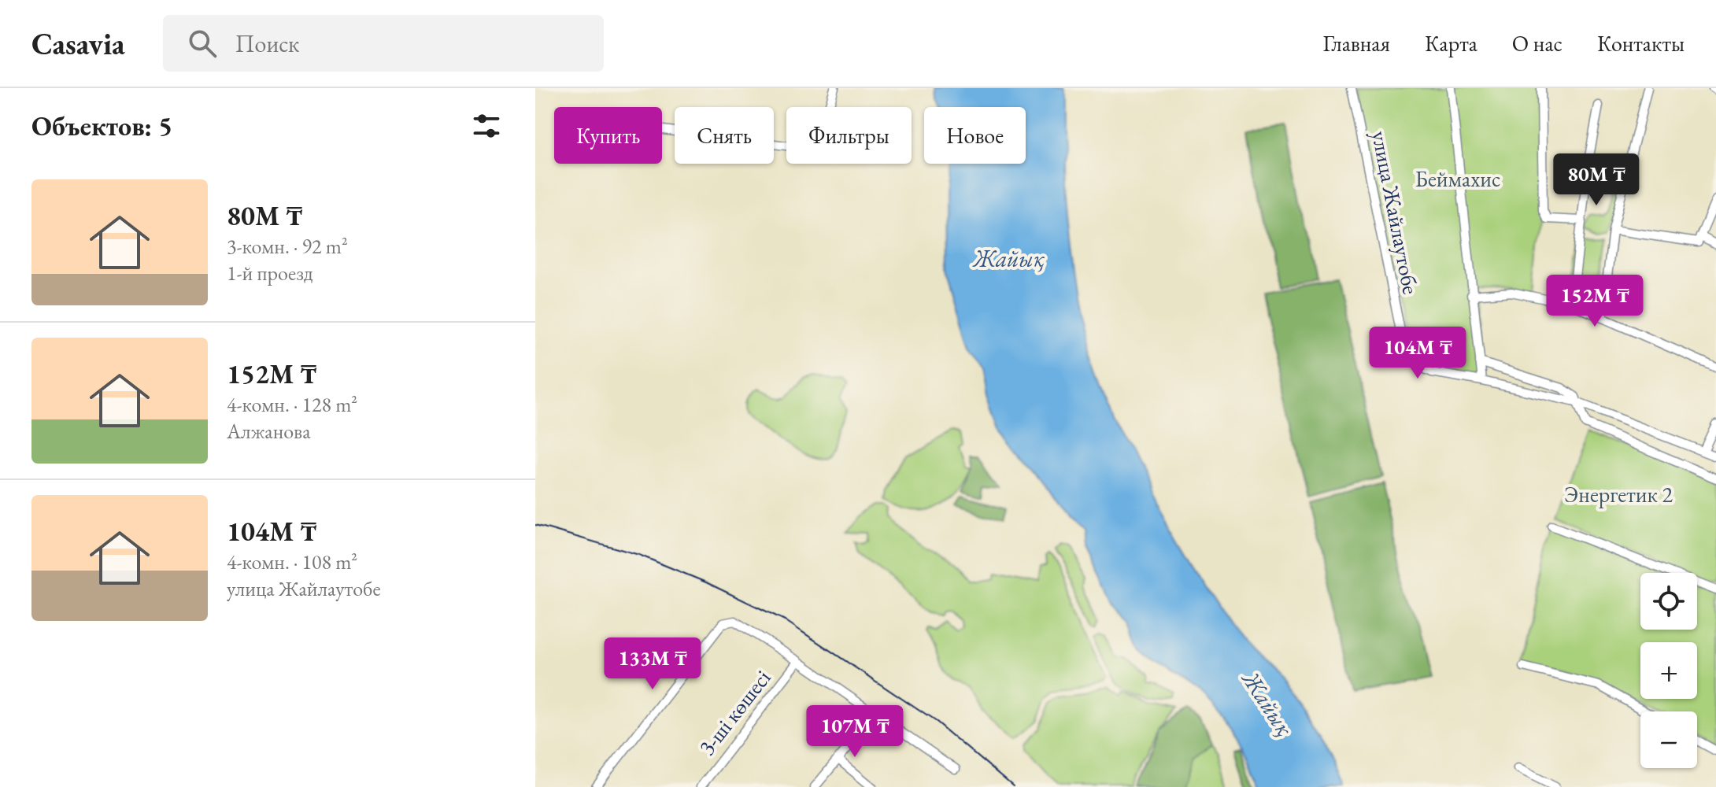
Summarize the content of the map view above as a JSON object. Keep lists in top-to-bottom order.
{
  "streets": {
    "street": ["улица Жайлаутобе", "3-шi көшесі"]
  },
  "water": ["Жайық"],
  "parks": ["Беймахис", "Энергетик 2"],
  "page": {
    "header": "Casavia",
    "search": "Поиск",
    "nav": [
      "Главная",
      "Карта",
      "О нас",
      "Контакты"
    ],
    "heading": "Объектов: 5",
    "chip": [
      "Купить",
      "Снять",
      "Фильтры",
      "Новое"
    ],
    "price": [
      "80M ₸",
      "152M ₸",
      "104M ₸",
      "133M ₸",
      "107M ₸"
    ],
    "list": [
      {
        "name": "80M ₸",
        "note": "3-комн. · 92 m² · 1-й проезд"
      },
      {
        "name": "152M ₸",
        "note": "4-комн. · 128 m² · Алжанова"
      },
      {
        "name": "104M ₸",
        "note": "4-комн. · 108 m² · улица Жайлаутобе"
      }
    ],
    "map_buttons": ["+", "−"]
  }
}
